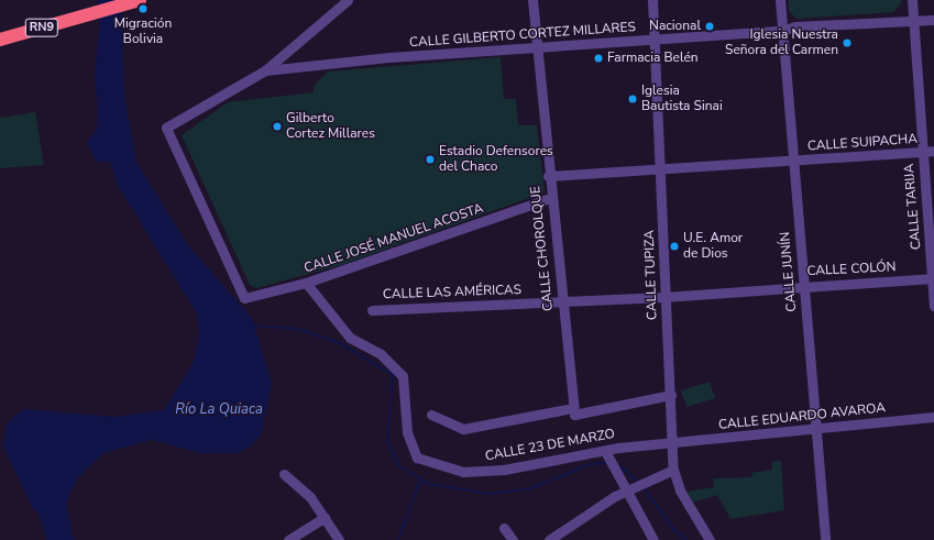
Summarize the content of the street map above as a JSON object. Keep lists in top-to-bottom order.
{
  "streets": {
    "highway": ["RN9"],
    "street": [
      "CALLE GILBERTO CORTEZ MILLARES",
      "CALLE SUIPACHA",
      "CALLE TARIJA",
      "CALLE JOSÉ MANUEL ACOSTA",
      "CALLE CHOROLQUE",
      "CALLE COLÓN",
      "CALLE JUNÍN",
      "CALLE TUPIZA",
      "CALLE LAS AMÉRICAS",
      "CALLE EDUARDO AVAROA",
      "CALLE 23 DE MARZO"
    ]
  },
  "crossings": [
    ["CALLE GILBERTO CORTEZ MILLARES", "CALLE TARIJA"],
    ["CALLE GILBERTO CORTEZ MILLARES", "CALLE JOSÉ MANUEL ACOSTA"],
    ["CALLE GILBERTO CORTEZ MILLARES", "CALLE CHOROLQUE"],
    ["CALLE GILBERTO CORTEZ MILLARES", "CALLE JUNÍN"],
    ["CALLE GILBERTO CORTEZ MILLARES", "CALLE TUPIZA"],
    ["CALLE SUIPACHA", "CALLE TARIJA"],
    ["CALLE SUIPACHA", "CALLE JUNÍN"],
    ["CALLE TARIJA", "CALLE COLÓN"],
    ["CALLE JOSÉ MANUEL ACOSTA", "CALLE CHOROLQUE"],
    ["CALLE JOSÉ MANUEL ACOSTA", "CALLE 23 DE MARZO"],
    ["CALLE CHOROLQUE", "CALLE LAS AMÉRICAS"],
    ["CALLE COLÓN", "CALLE JUNÍN"],
    ["CALLE COLÓN", "CALLE TUPIZA"],
    ["CALLE COLÓN", "CALLE LAS AMÉRICAS"],
    ["CALLE JUNÍN", "CALLE EDUARDO AVAROA"],
    ["CALLE TUPIZA", "CALLE LAS AMÉRICAS"],
    ["CALLE TUPIZA", "CALLE EDUARDO AVAROA"],
    ["CALLE TUPIZA", "CALLE 23 DE MARZO"],
    ["CALLE EDUARDO AVAROA", "CALLE 23 DE MARZO"]
  ],
  "water": ["Río La Quiaca"],
  "places": [
    "Migración Bolivia",
    "Nacional",
    "Iglesia Nuestra Señora del Carmen",
    "Farmacia Belén",
    "Iglesia Bautista Sinai",
    "Gilberto Cortez Millares",
    "Estadio Defensores del Chaco",
    "U.E. Amor de Dios"
  ]
}
